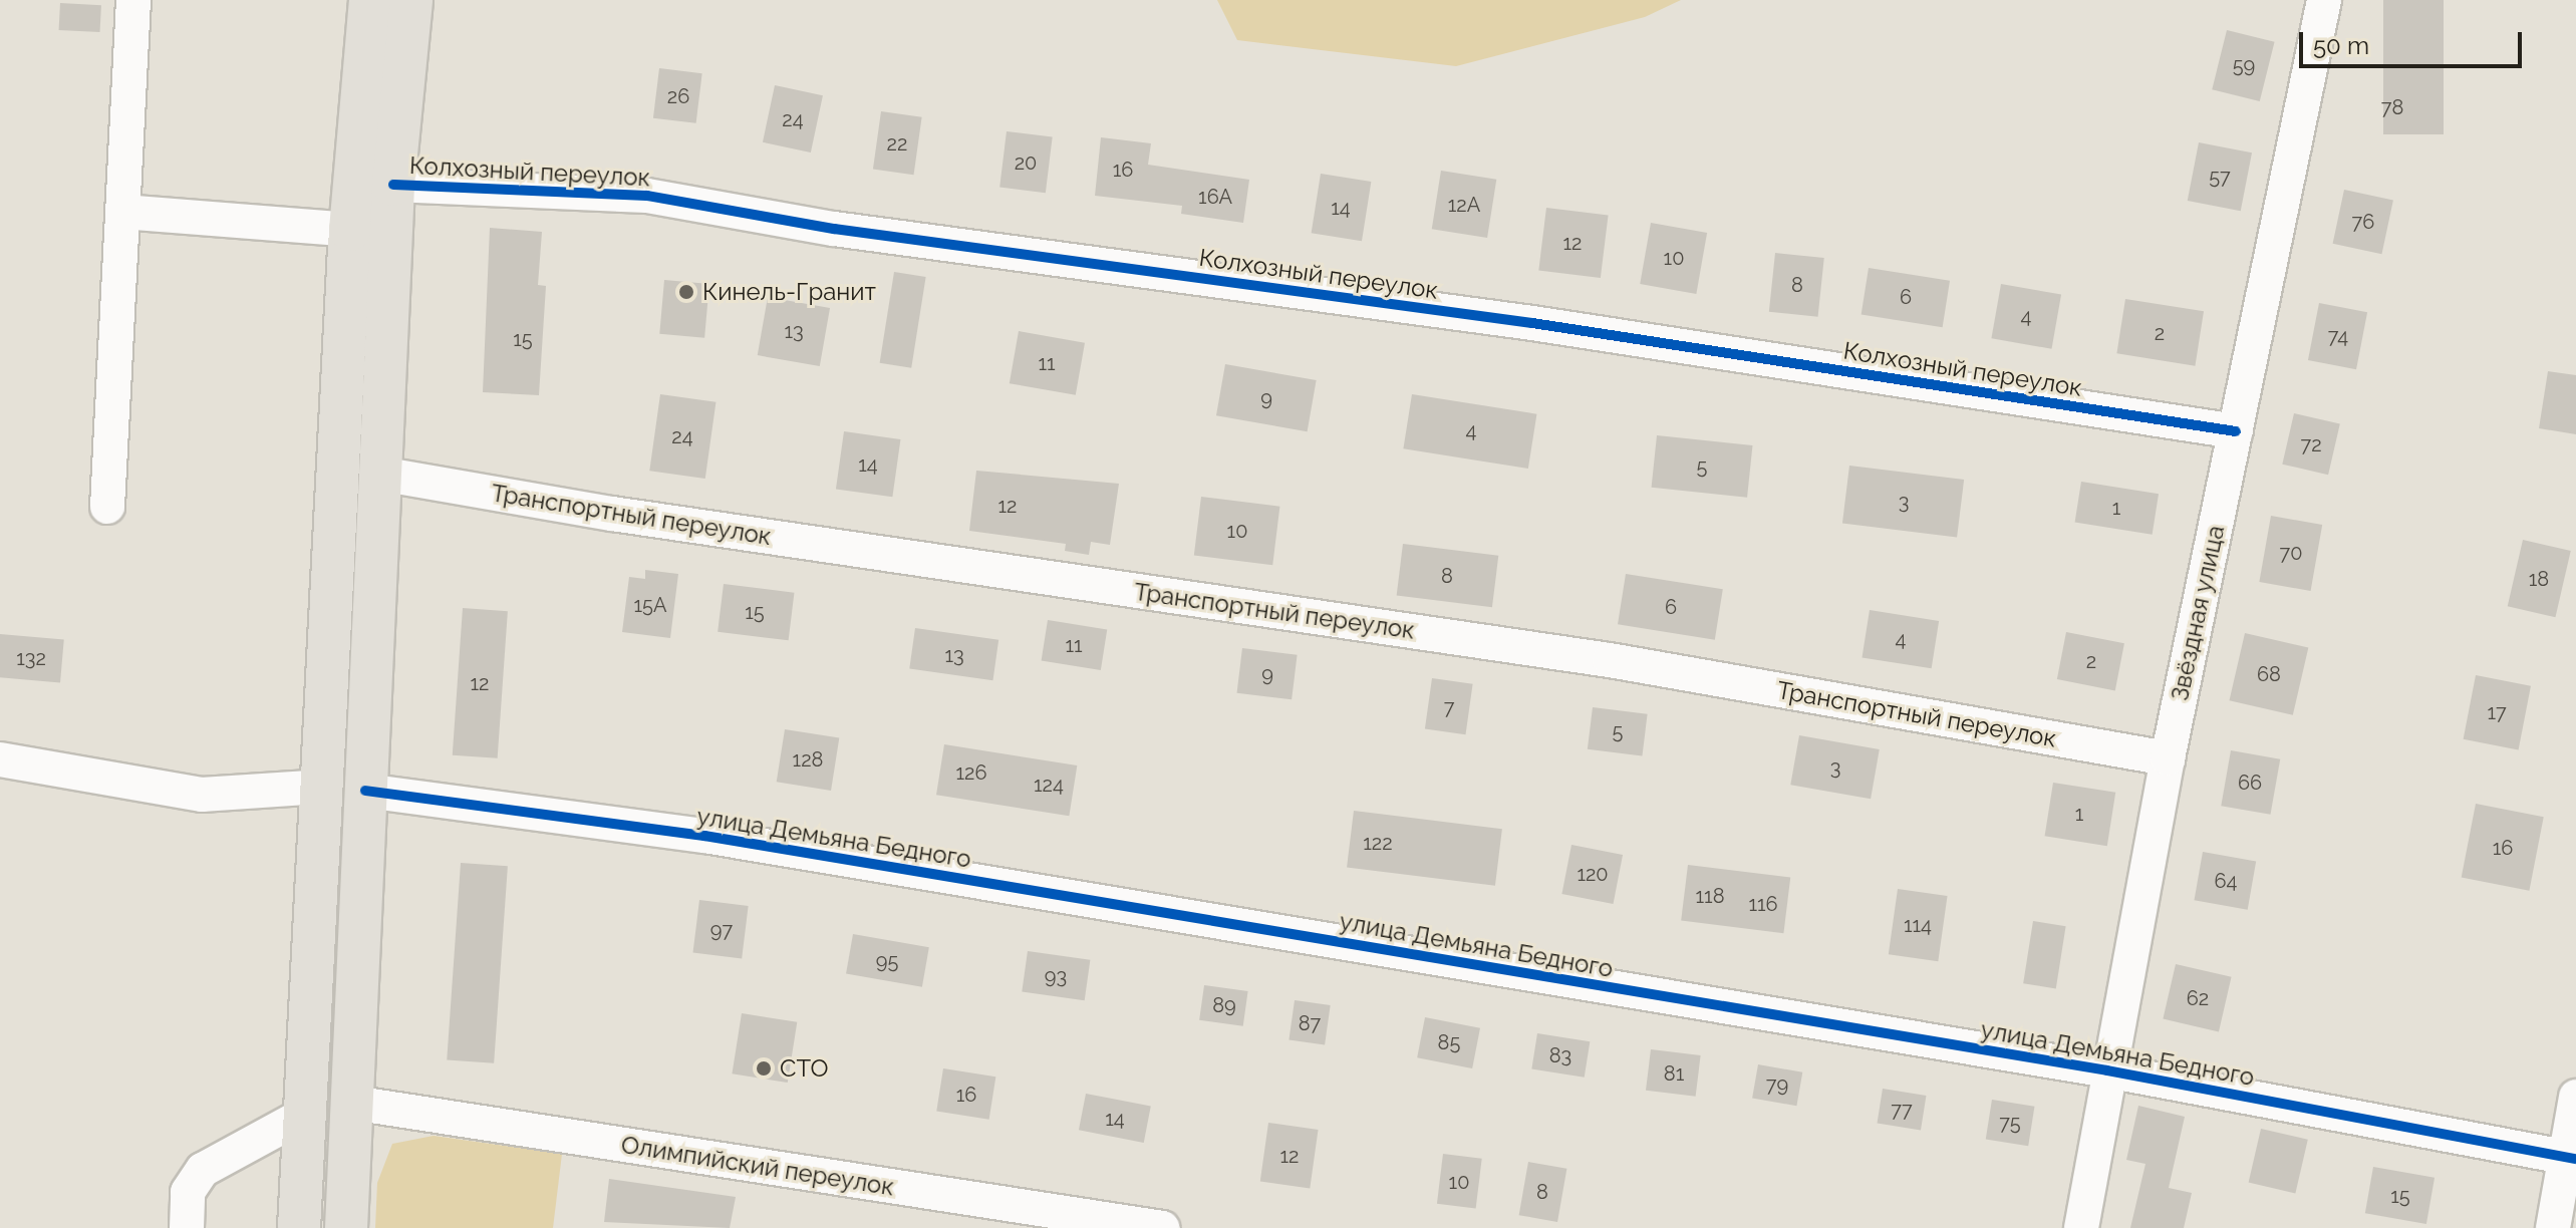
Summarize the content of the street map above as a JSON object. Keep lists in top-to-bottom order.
{
  "streets": {
    "street": [
      "Колхозный переулок",
      "Транспортный переулок",
      "Звёздная улица",
      "улица Демьяна Бедного",
      "Олимпийский переулок"
    ]
  },
  "crossings": [
    ["Колхозный переулок", "Звёздная улица"],
    ["Транспортный переулок", "Звёздная улица"],
    ["Звёздная улица", "улица Демьяна Бедного"]
  ],
  "places": ["Кинель-Гранит", "СТО"],
  "house_numbers": [
    "59",
    "26",
    "78",
    "24",
    "22",
    "20",
    "16",
    "57",
    "16А",
    "12А",
    "14",
    "76",
    "12",
    "10",
    "8",
    "6",
    "4",
    "13",
    "2",
    "74",
    "15",
    "11",
    "9",
    "4",
    "24",
    "72",
    "14",
    "5",
    "3",
    "12",
    "1",
    "10",
    "70",
    "8",
    "18",
    "15А",
    "6",
    "15",
    "4",
    "11",
    "13",
    "132",
    "2",
    "9",
    "68",
    "12",
    "7",
    "17",
    "5",
    "128",
    "3",
    "126",
    "66",
    "124",
    "1",
    "122",
    "16",
    "120",
    "64",
    "118",
    "116",
    "114",
    "97",
    "95",
    "93",
    "62",
    "89",
    "87",
    "85",
    "83",
    "81",
    "79",
    "16",
    "77",
    "14",
    "75",
    "12",
    "10",
    "8",
    "15"
  ],
  "scale_bar": "50 m"
}
